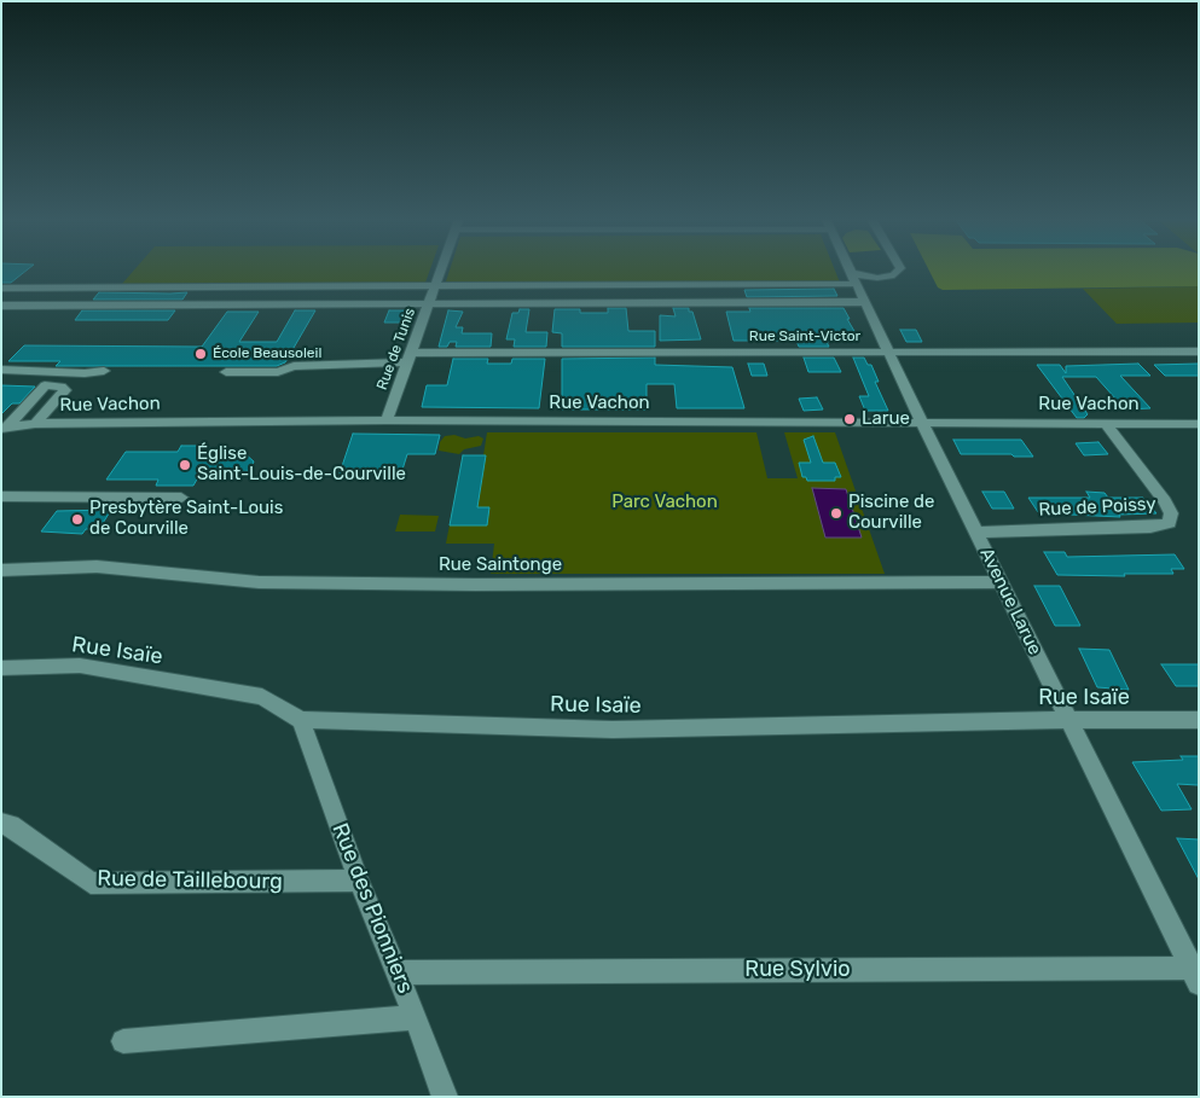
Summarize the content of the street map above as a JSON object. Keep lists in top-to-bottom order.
{
  "streets": {
    "street": [
      "Rue Saint-Victor",
      "Rue de Tunis",
      "Rue Vachon",
      "Rue de Poissy",
      "Rue Saintonge",
      "Avenue Larue",
      "Rue Isaïe",
      "Rue de Taillebourg",
      "Rue des Pionniers",
      "Rue Sylvio"
    ]
  },
  "crossings": [
    ["Rue Saint-Victor", "Rue de Tunis"],
    ["Rue Saint-Victor", "Avenue Larue"],
    ["Rue de Tunis", "Rue Vachon"],
    ["Rue Vachon", "Rue de Poissy"],
    ["Rue Vachon", "Avenue Larue"],
    ["Rue de Poissy", "Avenue Larue"],
    ["Rue Saintonge", "Avenue Larue"],
    ["Avenue Larue", "Rue Isaïe"],
    ["Avenue Larue", "Rue Sylvio"],
    ["Rue Isaïe", "Rue des Pionniers"],
    ["Rue de Taillebourg", "Rue des Pionniers"],
    ["Rue des Pionniers", "Rue Sylvio"]
  ],
  "parks": ["Parc Vachon"],
  "places": [
    "École Beausoleil",
    "Larue",
    "Église Saint-Louis-de-Courville",
    "Piscine de Courville",
    "Presbytère Saint-Louis de Courville"
  ]
}
